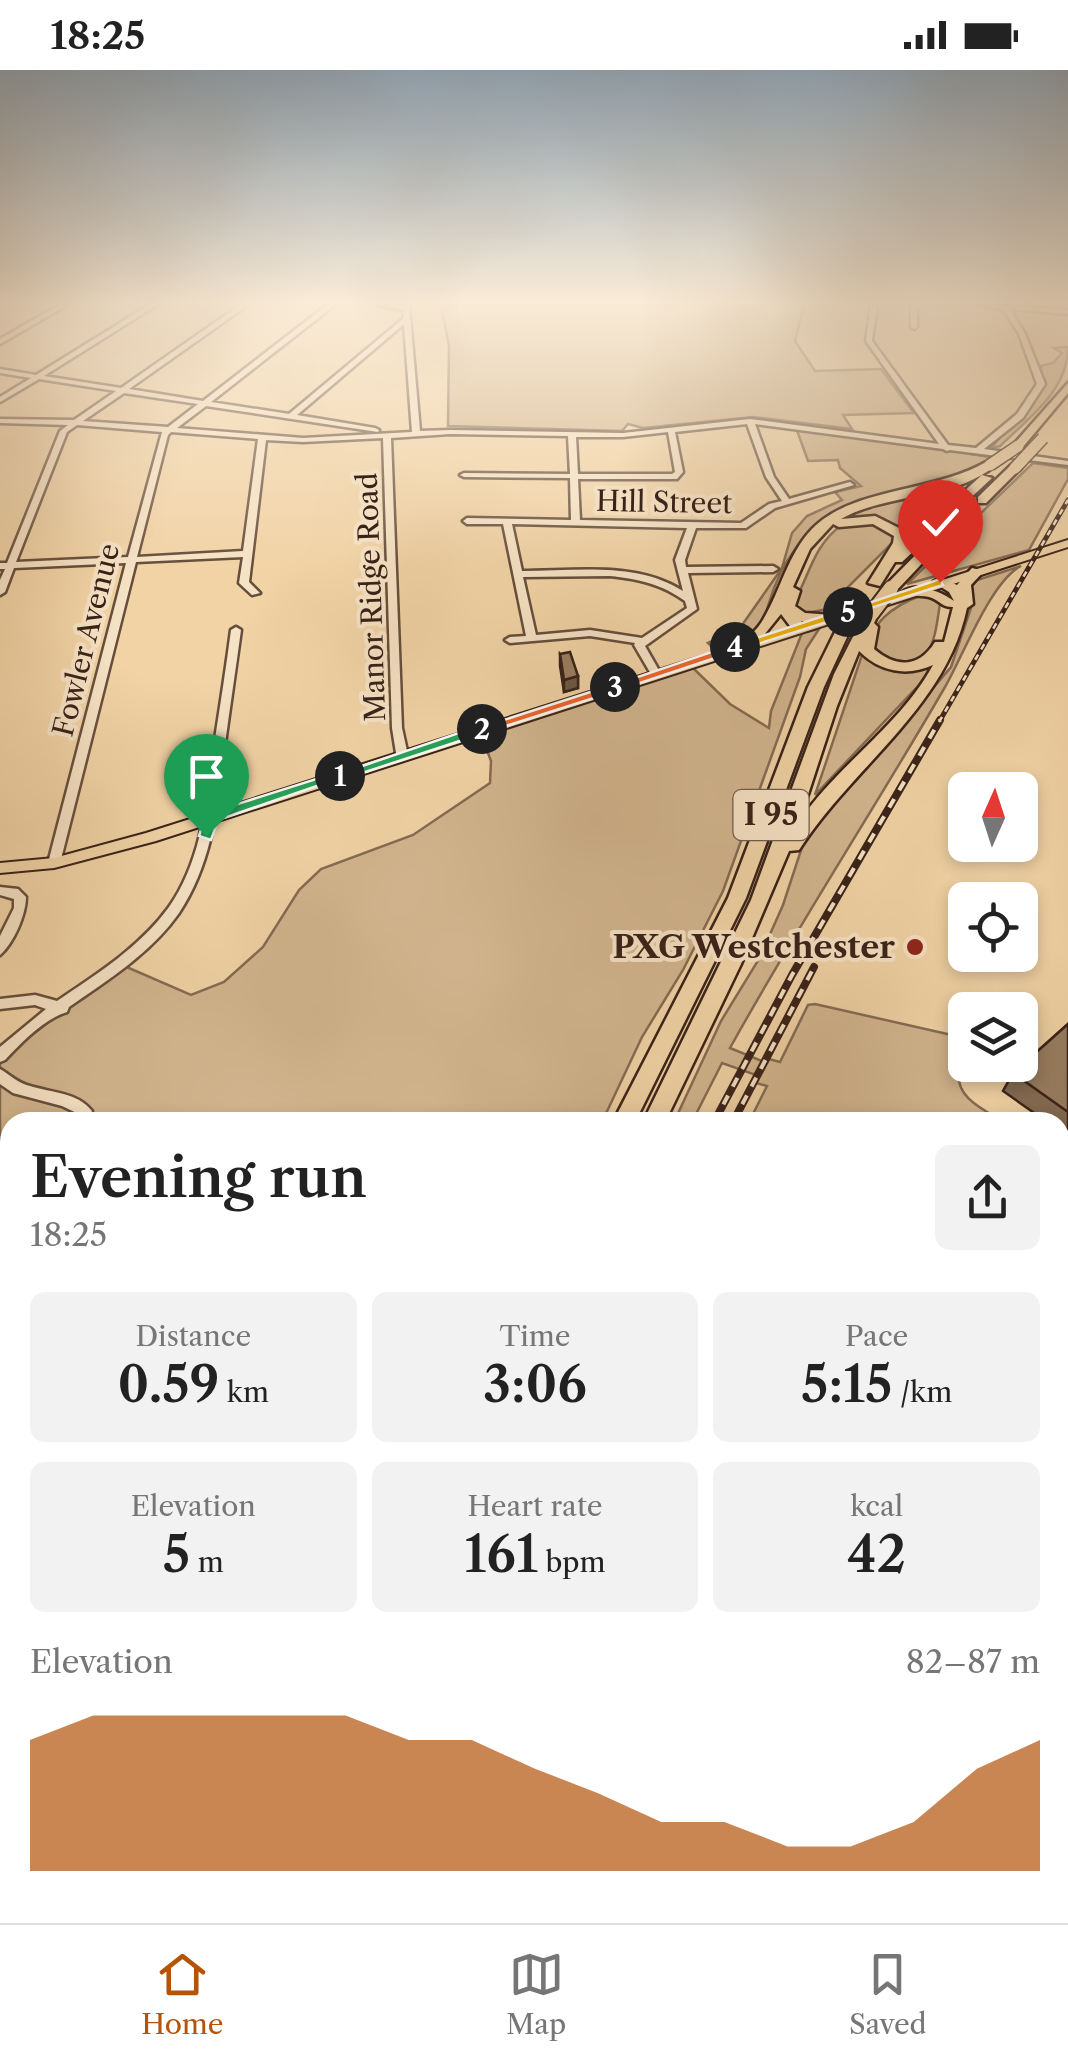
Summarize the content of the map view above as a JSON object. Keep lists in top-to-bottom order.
{
  "streets": {
    "highway": ["I 95"],
    "street": ["Hill Street", "Manor Ridge Road", "Fowler Avenue"]
  },
  "places": ["PXG Westchester"],
  "north": "top",
  "page": {
    "status": "18:25",
    "pins": [
      "5",
      "4",
      "3",
      "2",
      "1"
    ],
    "heading": ["Evening run", "18:25"],
    "stats": [
      ["Distance", "0.59 km"],
      ["Time", "3:06"],
      ["Pace", "5:15 /km"],
      ["Elevation", "5 m"],
      ["Heart rate", "161 bpm"],
      ["kcal", "42"]
    ],
    "chart": ["Elevation", "82–87 m"],
    "tabs": ["Home", "Map", "Saved"]
  }
}
